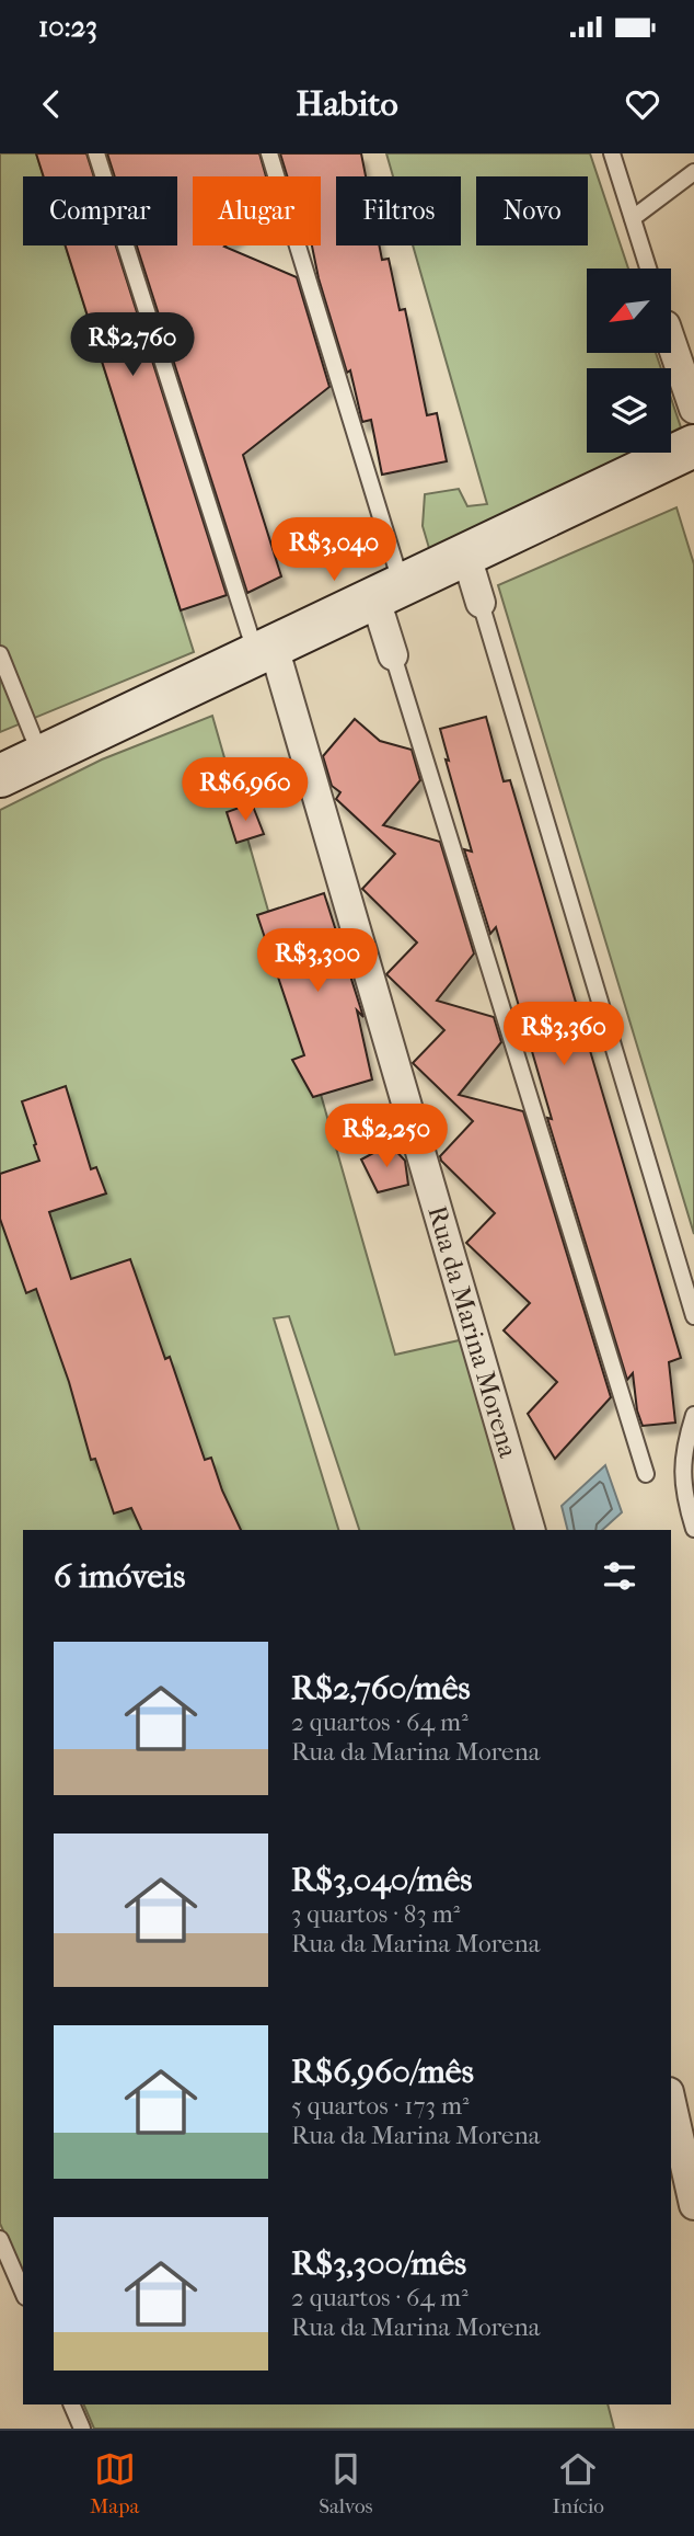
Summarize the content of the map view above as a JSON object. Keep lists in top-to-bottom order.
{
  "streets": {
    "street": ["Rua da Marina Morena"]
  },
  "north": "bottom left",
  "page": {
    "status": "10:23",
    "header": "Habito",
    "chip": [
      "Comprar",
      "Alugar",
      "Filtros",
      "Novo"
    ],
    "price": [
      "R$2,760",
      "R$3,040",
      "R$6,960",
      "R$3,300",
      "R$3,360",
      "R$2,250"
    ],
    "heading": "6 imóveis",
    "list": [
      {
        "name": "R$2,760/mês",
        "note": "2 quartos · 64 m² · Rua da Marina Morena"
      },
      {
        "name": "R$3,040/mês",
        "note": "3 quartos · 83 m² · Rua da Marina Morena"
      },
      {
        "name": "R$6,960/mês",
        "note": "5 quartos · 173 m² · Rua da Marina Morena"
      },
      {
        "name": "R$3,300/mês",
        "note": "2 quartos · 64 m² · Rua da Marina Morena"
      }
    ],
    "tabs": ["Mapa", "Salvos", "Início"]
  }
}
